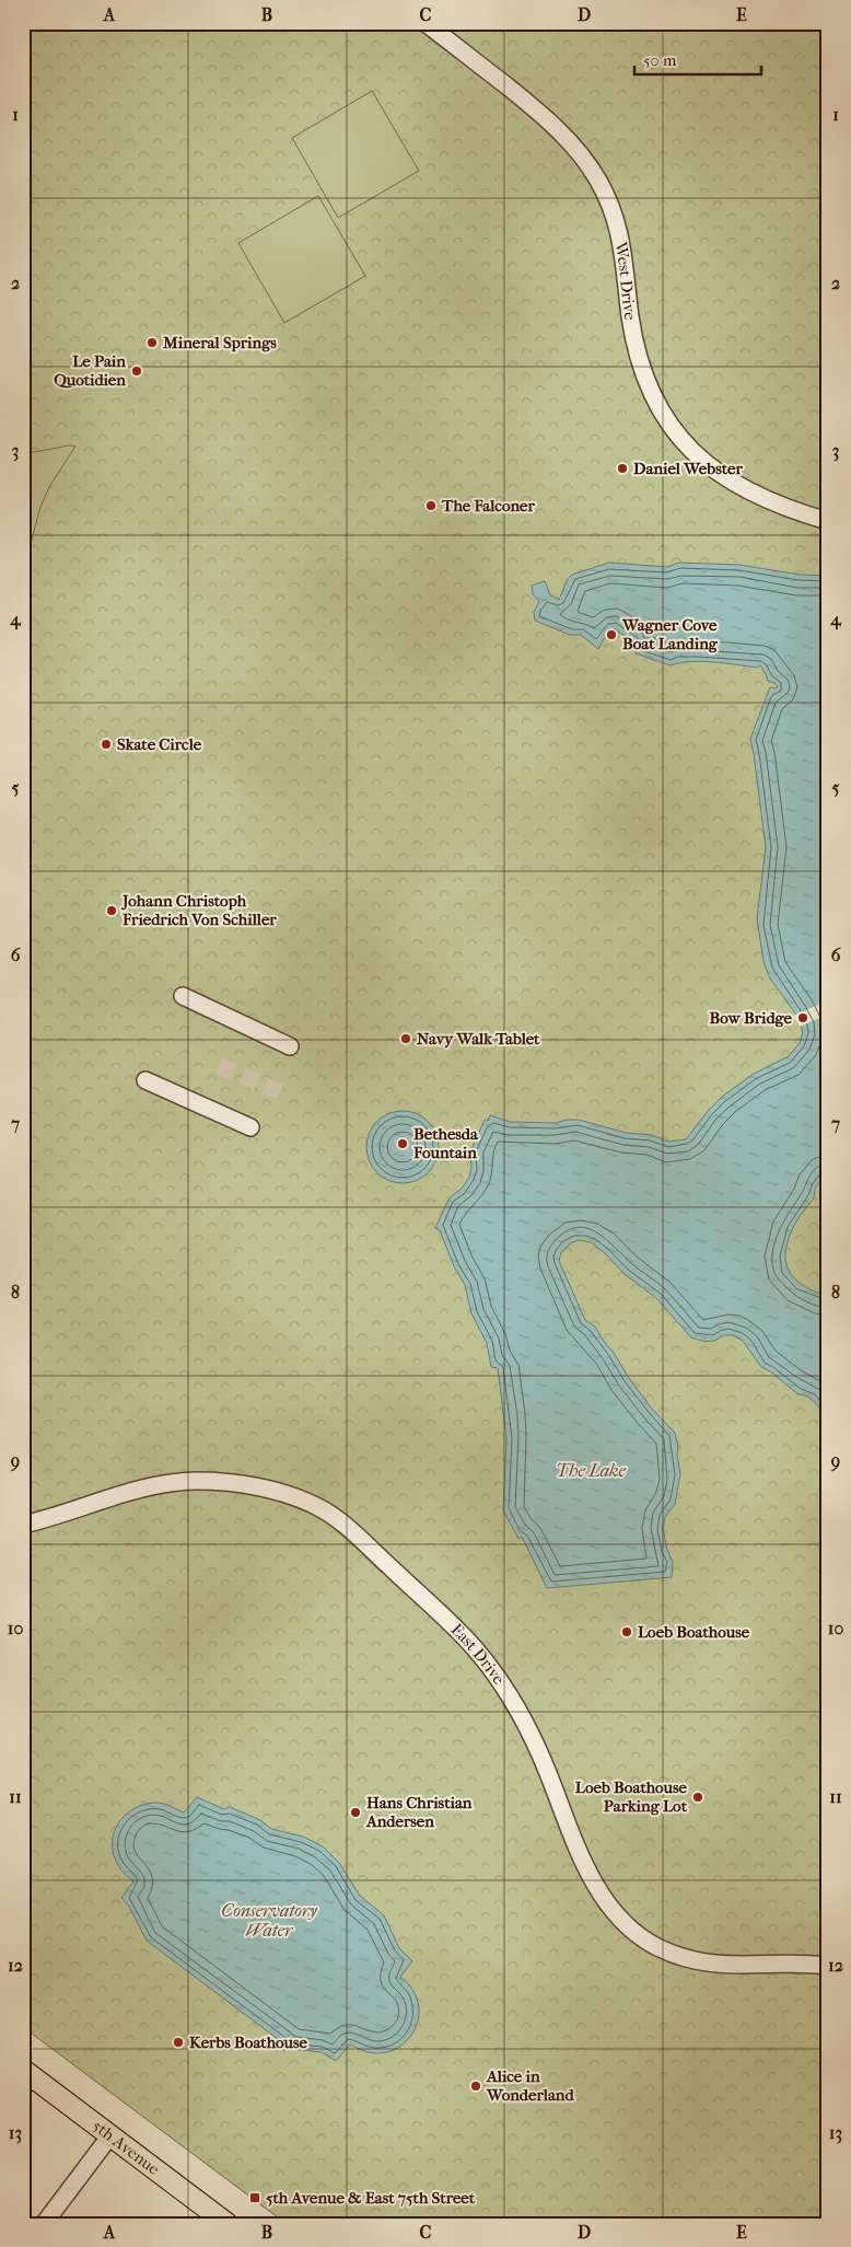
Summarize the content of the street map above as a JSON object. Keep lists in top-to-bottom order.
{
  "streets": {
    "main road": ["5th Avenue"],
    "street": ["West Drive", "East Drive"]
  },
  "water": ["The Lake", "Conservatory Water"],
  "places": {
    "other": [
      "Mineral Springs",
      "Le Pain Quotidien",
      "Daniel Webster",
      "The Falconer",
      "Wagner Cove Boat Landing",
      "Skate Circle",
      "Johann Christoph Friedrich Von Schiller",
      "Bow Bridge",
      "Navy Walk Tablet",
      "Bethesda Fountain",
      "Loeb Boathouse",
      "Loeb Boathouse Parking Lot",
      "Hans Christian Andersen",
      "Kerbs Boathouse",
      "Alice in Wonderland"
    ],
    "transit": ["5th Avenue & East 75th Street"]
  },
  "scale_bar": "50 m",
  "grid": {
    "columns": [
      "A",
      "B",
      "C",
      "D",
      "E"
    ],
    "rows": [
      "1",
      "2",
      "3",
      "4",
      "5",
      "6",
      "7",
      "8",
      "9",
      "10",
      "11",
      "12",
      "13"
    ]
  }
}
